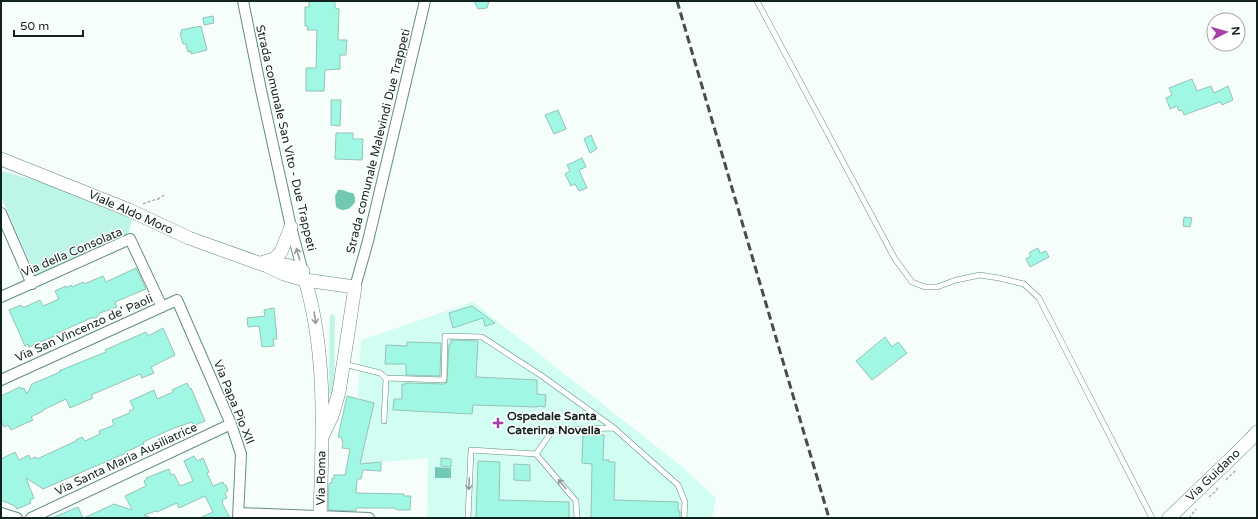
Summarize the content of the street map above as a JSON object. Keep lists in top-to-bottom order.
{
  "streets": {
    "main road": ["Viale Aldo Moro", "Via Guidano", "Via Roma"],
    "street": [
      "Strada comunale San Vito - Due Trappeti",
      "Strada comunale Malevindi Due Trappeti",
      "Via della Consolata",
      "Via San Vincenzo de' Paoli",
      "Via Papa Pio XII",
      "Via Santa Maria Ausiliatrice"
    ]
  },
  "crossings": [
    ["Strada comunale San Vito - Due Trappeti", "Viale Aldo Moro"],
    ["Strada comunale San Vito - Due Trappeti", "Via Roma"],
    ["Strada comunale Malevindi Due Trappeti", "Viale Aldo Moro"],
    ["Viale Aldo Moro", "Via Roma"],
    ["Via della Consolata", "Via San Vincenzo de' Paoli"],
    ["Via San Vincenzo de' Paoli", "Via Papa Pio XII"],
    ["Via Papa Pio XII", "Via Santa Maria Ausiliatrice"]
  ],
  "places": {
    "health": ["Ospedale Santa Caterina Novella"]
  },
  "scale_bar": "50 m",
  "north": "right"
}
